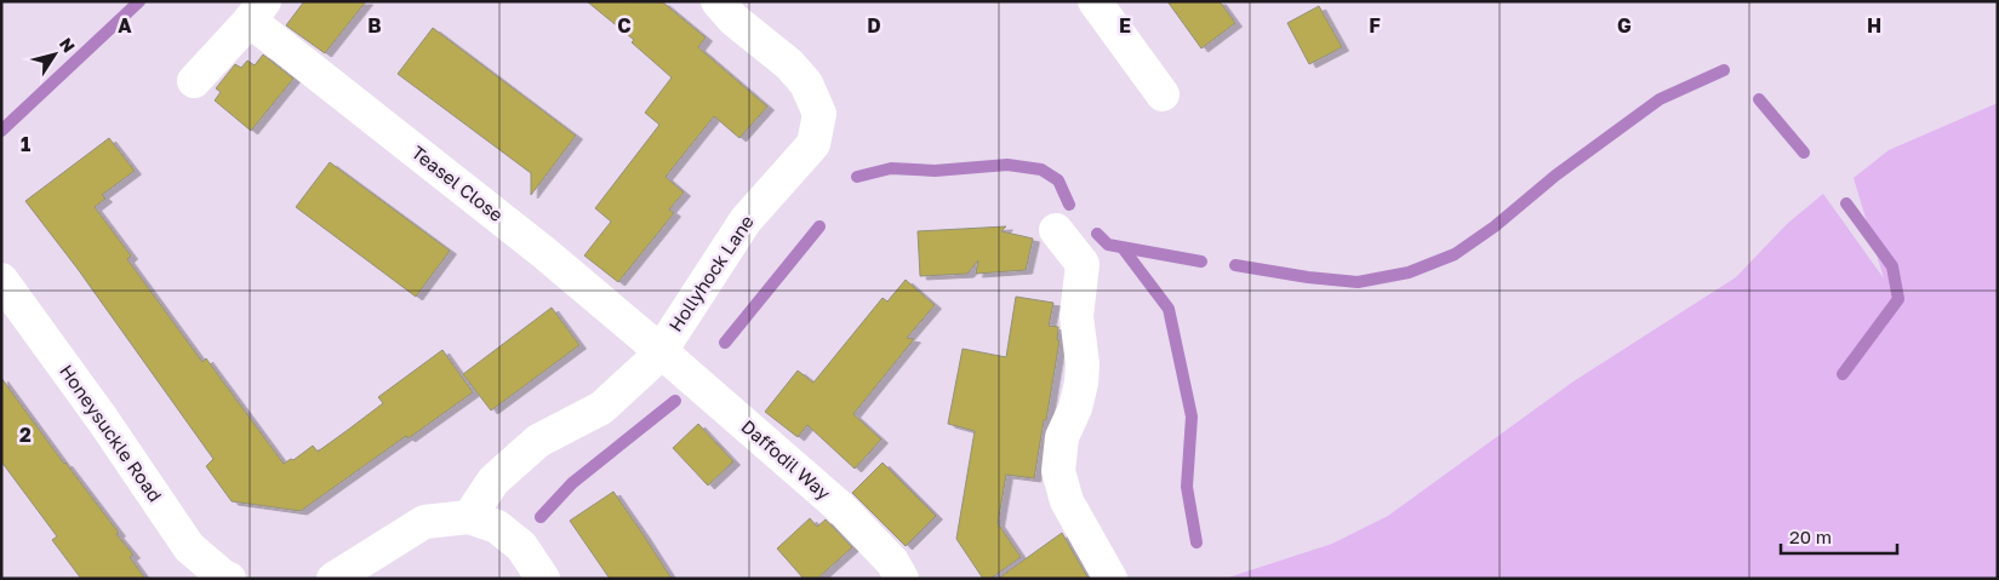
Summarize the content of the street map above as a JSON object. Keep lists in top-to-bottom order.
{
  "streets": {
    "street": [
      "Teasel Close",
      "Hollyhock Lane",
      "Honeysuckle Road",
      "Daffodil Way"
    ]
  },
  "crossings": [
    ["Teasel Close", "Hollyhock Lane"],
    ["Teasel Close", "Daffodil Way"],
    ["Hollyhock Lane", "Daffodil Way"]
  ],
  "scale_bar": "20 m",
  "north": "top right",
  "grid": {
    "columns": [
      "A",
      "B",
      "C",
      "D",
      "E",
      "F",
      "G",
      "H"
    ],
    "rows": ["1", "2"]
  }
}
